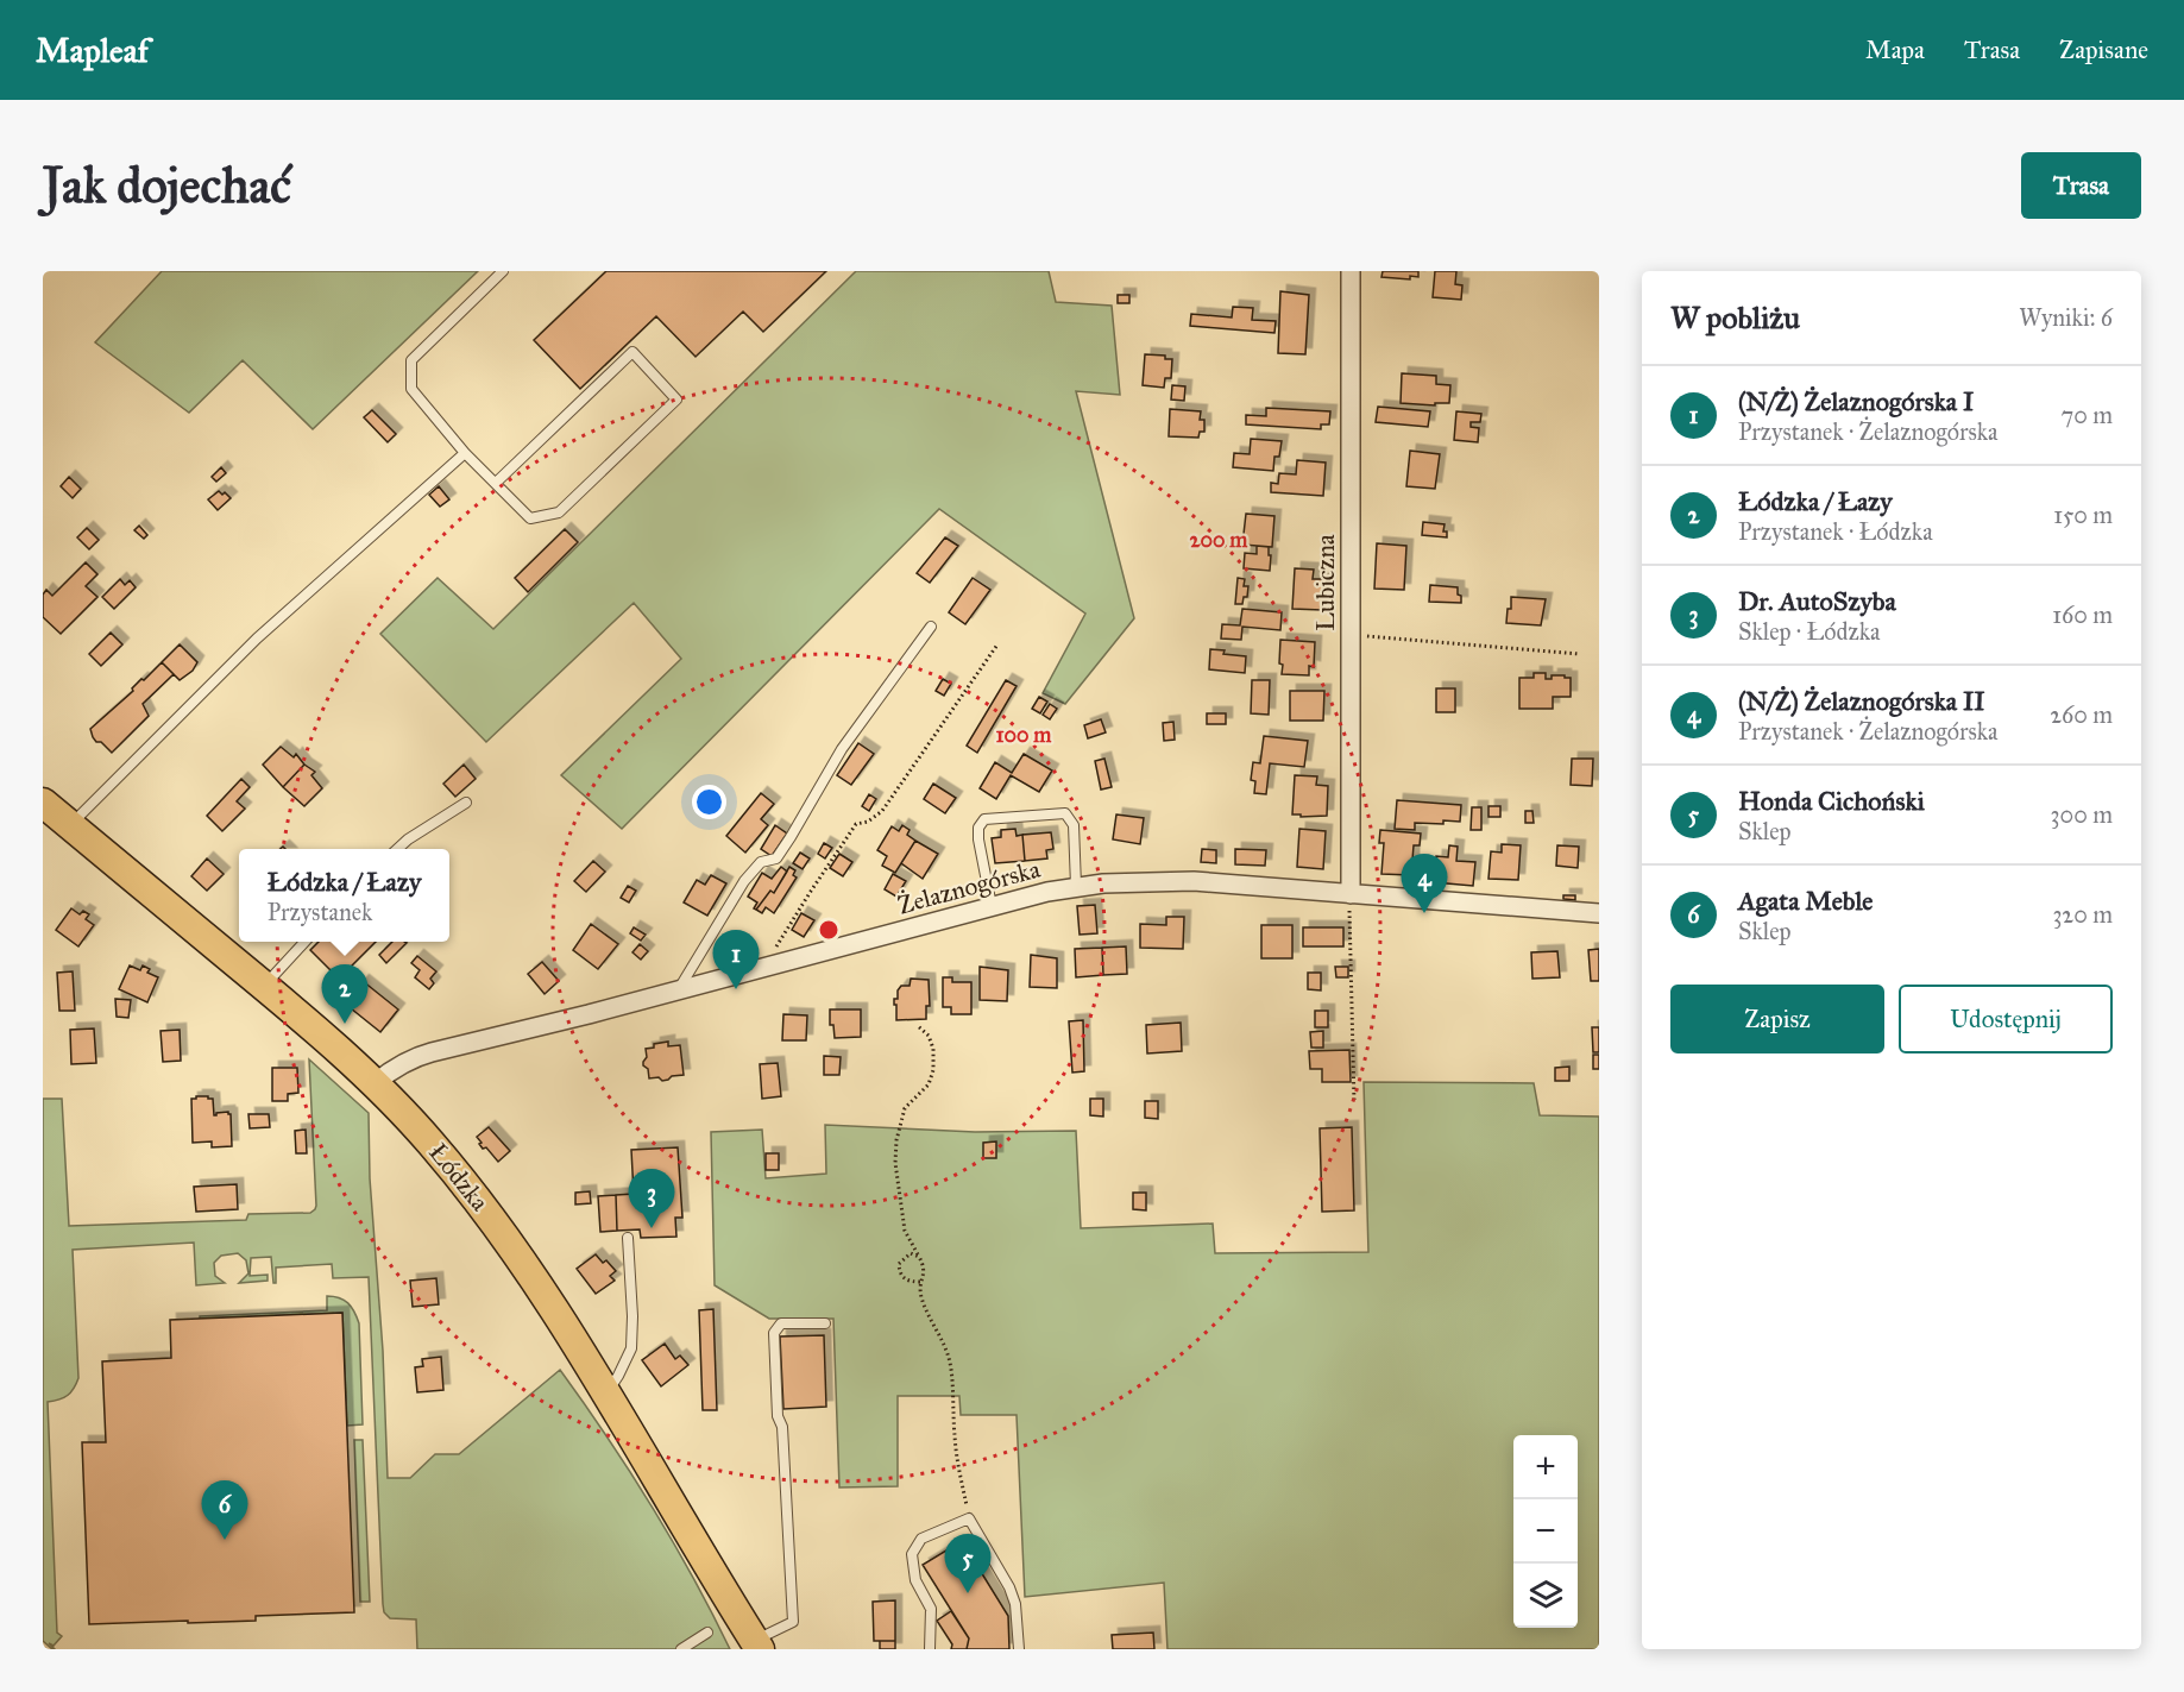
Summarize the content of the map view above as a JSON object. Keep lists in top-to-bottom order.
{
  "streets": {
    "main road": ["Łódzka"],
    "street": ["Lubiczna", "Żelaznogórska"]
  },
  "crossings": [
    ["Lubiczna", "Żelaznogórska"],
    ["Żelaznogórska", "Łódzka"]
  ],
  "page": {
    "header": "Mapleaf",
    "nav": ["Mapa", "Trasa", "Zapisane"],
    "buttons": [
      "Trasa",
      ["Zapisz", "Udostępnij"]
    ],
    "title": "Jak dojechać",
    "heading": ["W pobliżu", "Wyniki: 6"],
    "list": [
      {
        "mark": "1",
        "name": "(N/Ż) Żelaznogórska I",
        "note": "Przystanek · Żelaznogórska",
        "value": "70 m"
      },
      {
        "mark": "2",
        "name": "Łódzka / Łazy",
        "note": "Przystanek · Łódzka",
        "value": "150 m"
      },
      {
        "mark": "3",
        "name": "Dr. AutoSzyba",
        "note": "Sklep · Łódzka",
        "value": "160 m"
      },
      {
        "mark": "4",
        "name": "(N/Ż) Żelaznogórska II",
        "note": "Przystanek · Żelaznogórska",
        "value": "260 m"
      },
      {
        "mark": "5",
        "name": "Honda Cichoński",
        "note": "Sklep",
        "value": "300 m"
      },
      {
        "mark": "6",
        "name": "Agata Meble",
        "note": "Sklep",
        "value": "320 m"
      }
    ],
    "popup": ["Łódzka / Łazy", "Przystanek"],
    "pins": [
      "4",
      "1",
      "2",
      "3",
      "6",
      "5"
    ],
    "map_buttons": ["+", "−"]
  },
  "rings": ["200 m", "100 m"]
}
